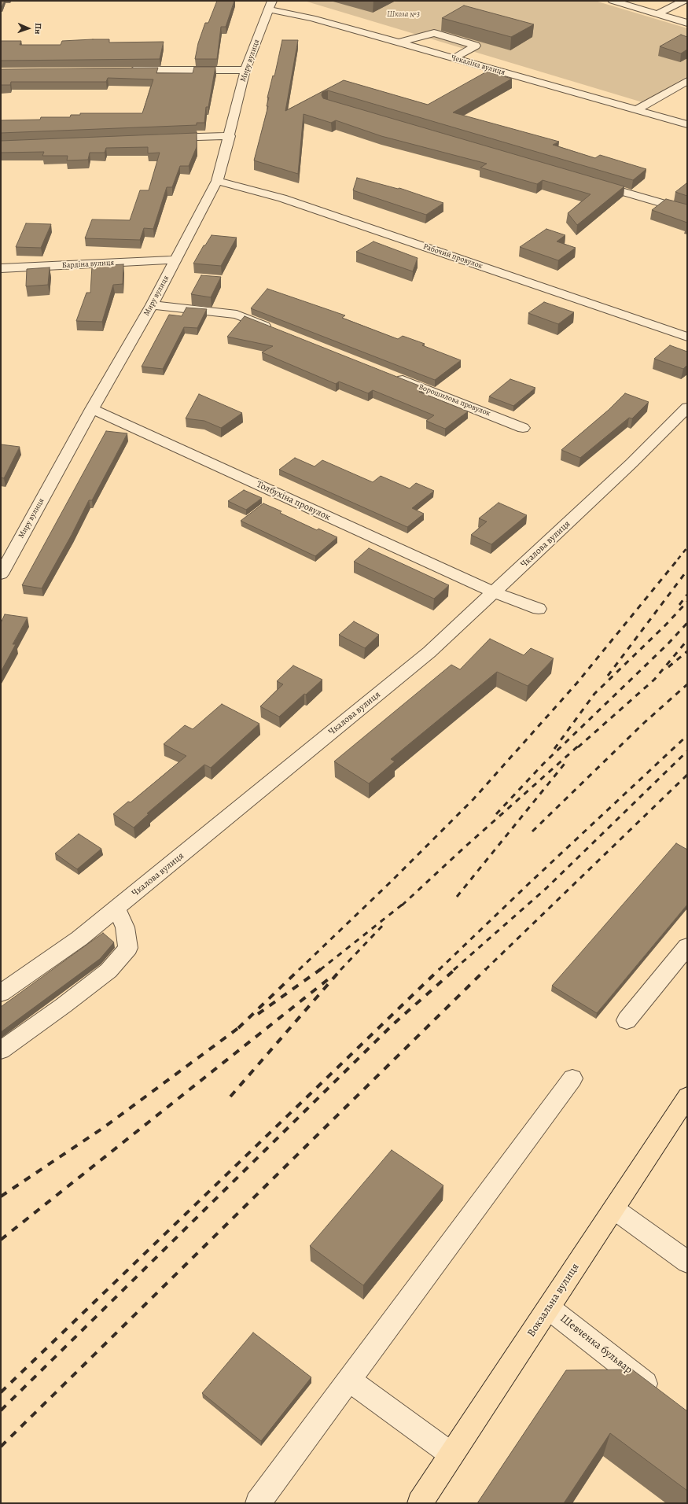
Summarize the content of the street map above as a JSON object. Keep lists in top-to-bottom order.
{
  "streets": {
    "main road": ["Вокзальна вулиця"],
    "street": [
      "Миру вулиця",
      "Чекаліна вулиця",
      "Рабочий провулок",
      "Бардіна вулиця",
      "Ворошилова провулок",
      "Толбухіна провулок",
      "Чкалова вулиця",
      "Шевченка бульвар"
    ]
  },
  "crossings": [
    ["Миру вулиця", "Чекаліна вулиця"],
    ["Миру вулиця", "Рабочий провулок"],
    ["Миру вулиця", "Бардіна вулиця"],
    ["Миру вулиця", "Толбухіна провулок"],
    ["Толбухіна провулок", "Чкалова вулиця"],
    ["Вокзальна вулиця", "Шевченка бульвар"]
  ],
  "parks": ["Школа №3"],
  "north": "right"
}
